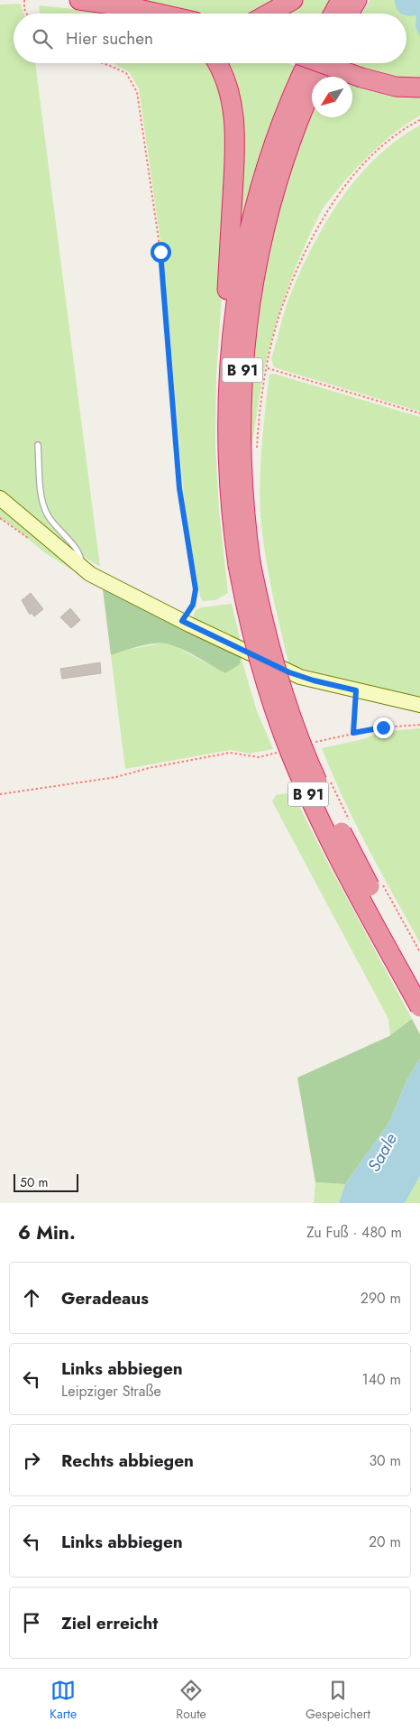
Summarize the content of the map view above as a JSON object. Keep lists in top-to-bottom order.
{
  "streets": {
    "highway": ["B 91"]
  },
  "water": ["Saale"],
  "scale_bar": "50 m",
  "north": "bottom left",
  "page": {
    "search": "Hier suchen",
    "scale": "50 m",
    "heading": ["6 Min.", "Zu Fuß · 480 m"],
    "list": [
      ["Geradeaus", "290 m"],
      ["Links abbiegen", "Leipziger Straße", "140 m"],
      ["Rechts abbiegen", "30 m"],
      ["Links abbiegen", "20 m"],
      "Ziel erreicht"
    ],
    "nav": ["Karte", "Route", "Gespeichert"]
  }
}
